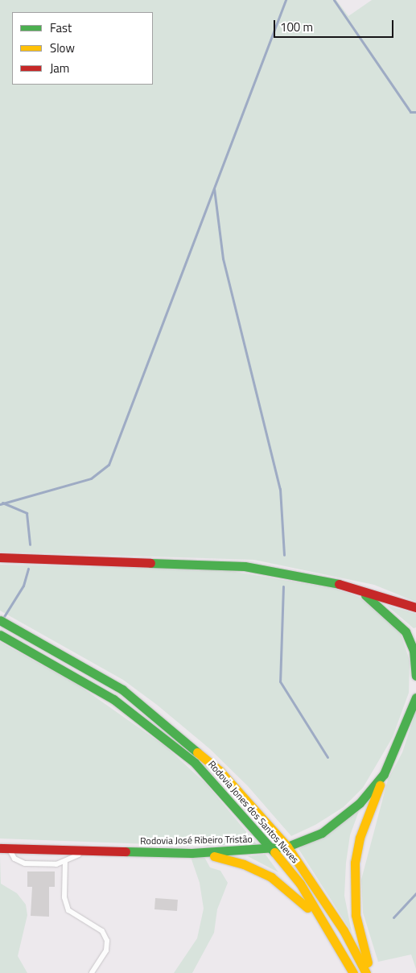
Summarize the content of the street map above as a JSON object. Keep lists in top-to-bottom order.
{
  "streets": {
    "main road": ["Rodovia Jones dos Santos Neves", "Rodovia José Ribeiro Tristão"]
  },
  "crossings": [
    ["Rodovia Jones dos Santos Neves", "Rodovia José Ribeiro Tristão"]
  ],
  "legend": ["Fast", "Slow", "Jam"],
  "scale_bar": "100 m"
}
